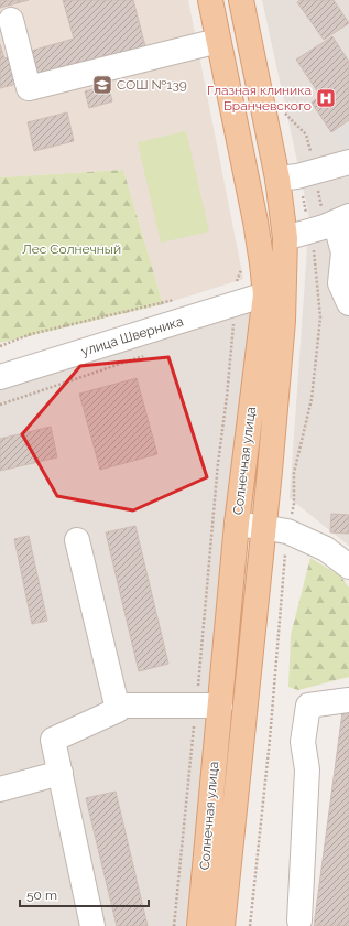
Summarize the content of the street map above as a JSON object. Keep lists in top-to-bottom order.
{
  "streets": {
    "main road": ["Солнечная улица"],
    "street": ["улица Шверника"]
  },
  "crossings": [
    ["улица Шверника", "Солнечная улица"]
  ],
  "parks": ["Лес Солнечный"],
  "places": {
    "school or university": ["СОШ №139"],
    "hospital": ["Глазная клиника Бранчевского"]
  },
  "scale_bar": "50 m"
}
